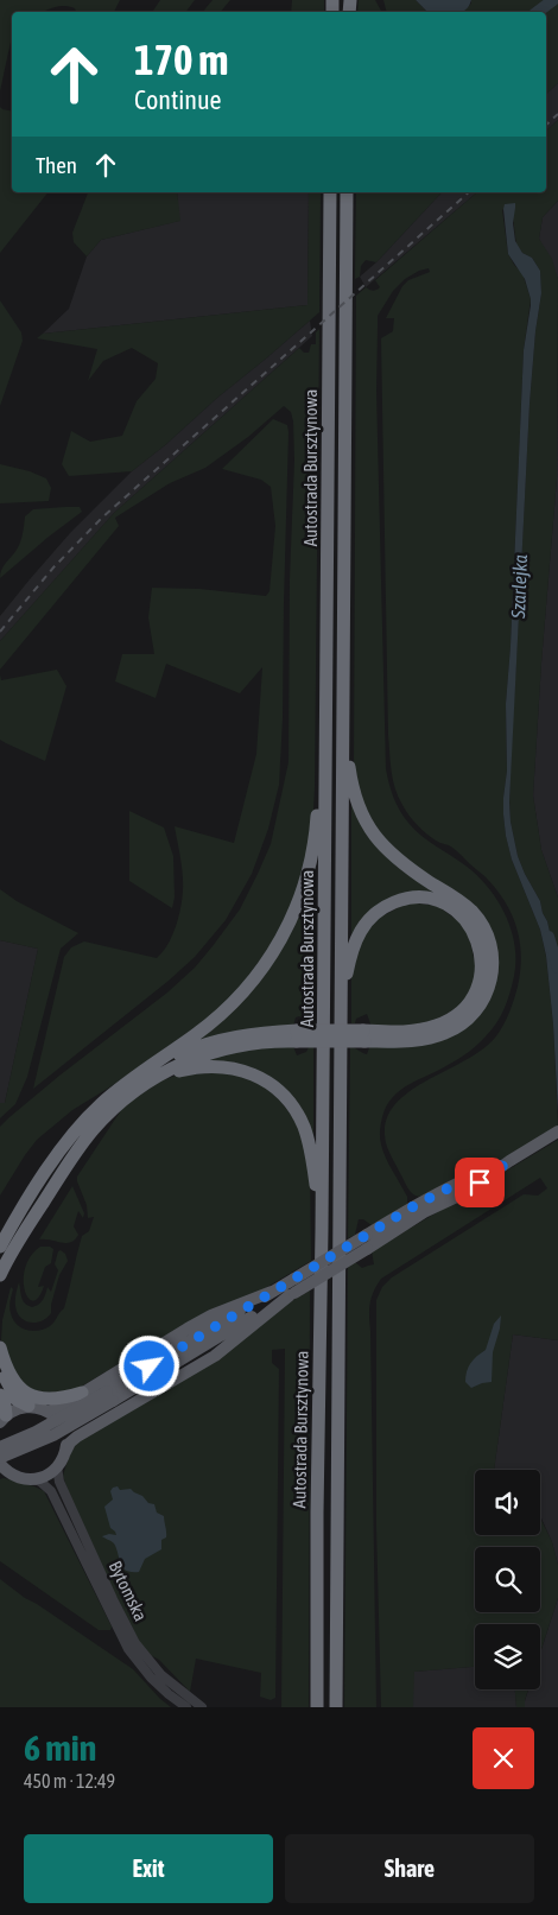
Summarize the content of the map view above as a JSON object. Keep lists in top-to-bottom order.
{
  "streets": {
    "highway": ["Autostrada Bursztynowa"],
    "street": ["Bytomska"]
  },
  "water": ["Szarlejka"],
  "page": {
    "turn": ["170 m", "Continue"],
    "then": "Then",
    "heading": ["6 min", "450 m · 12:49"],
    "buttons": ["Exit", "Share"]
  }
}
